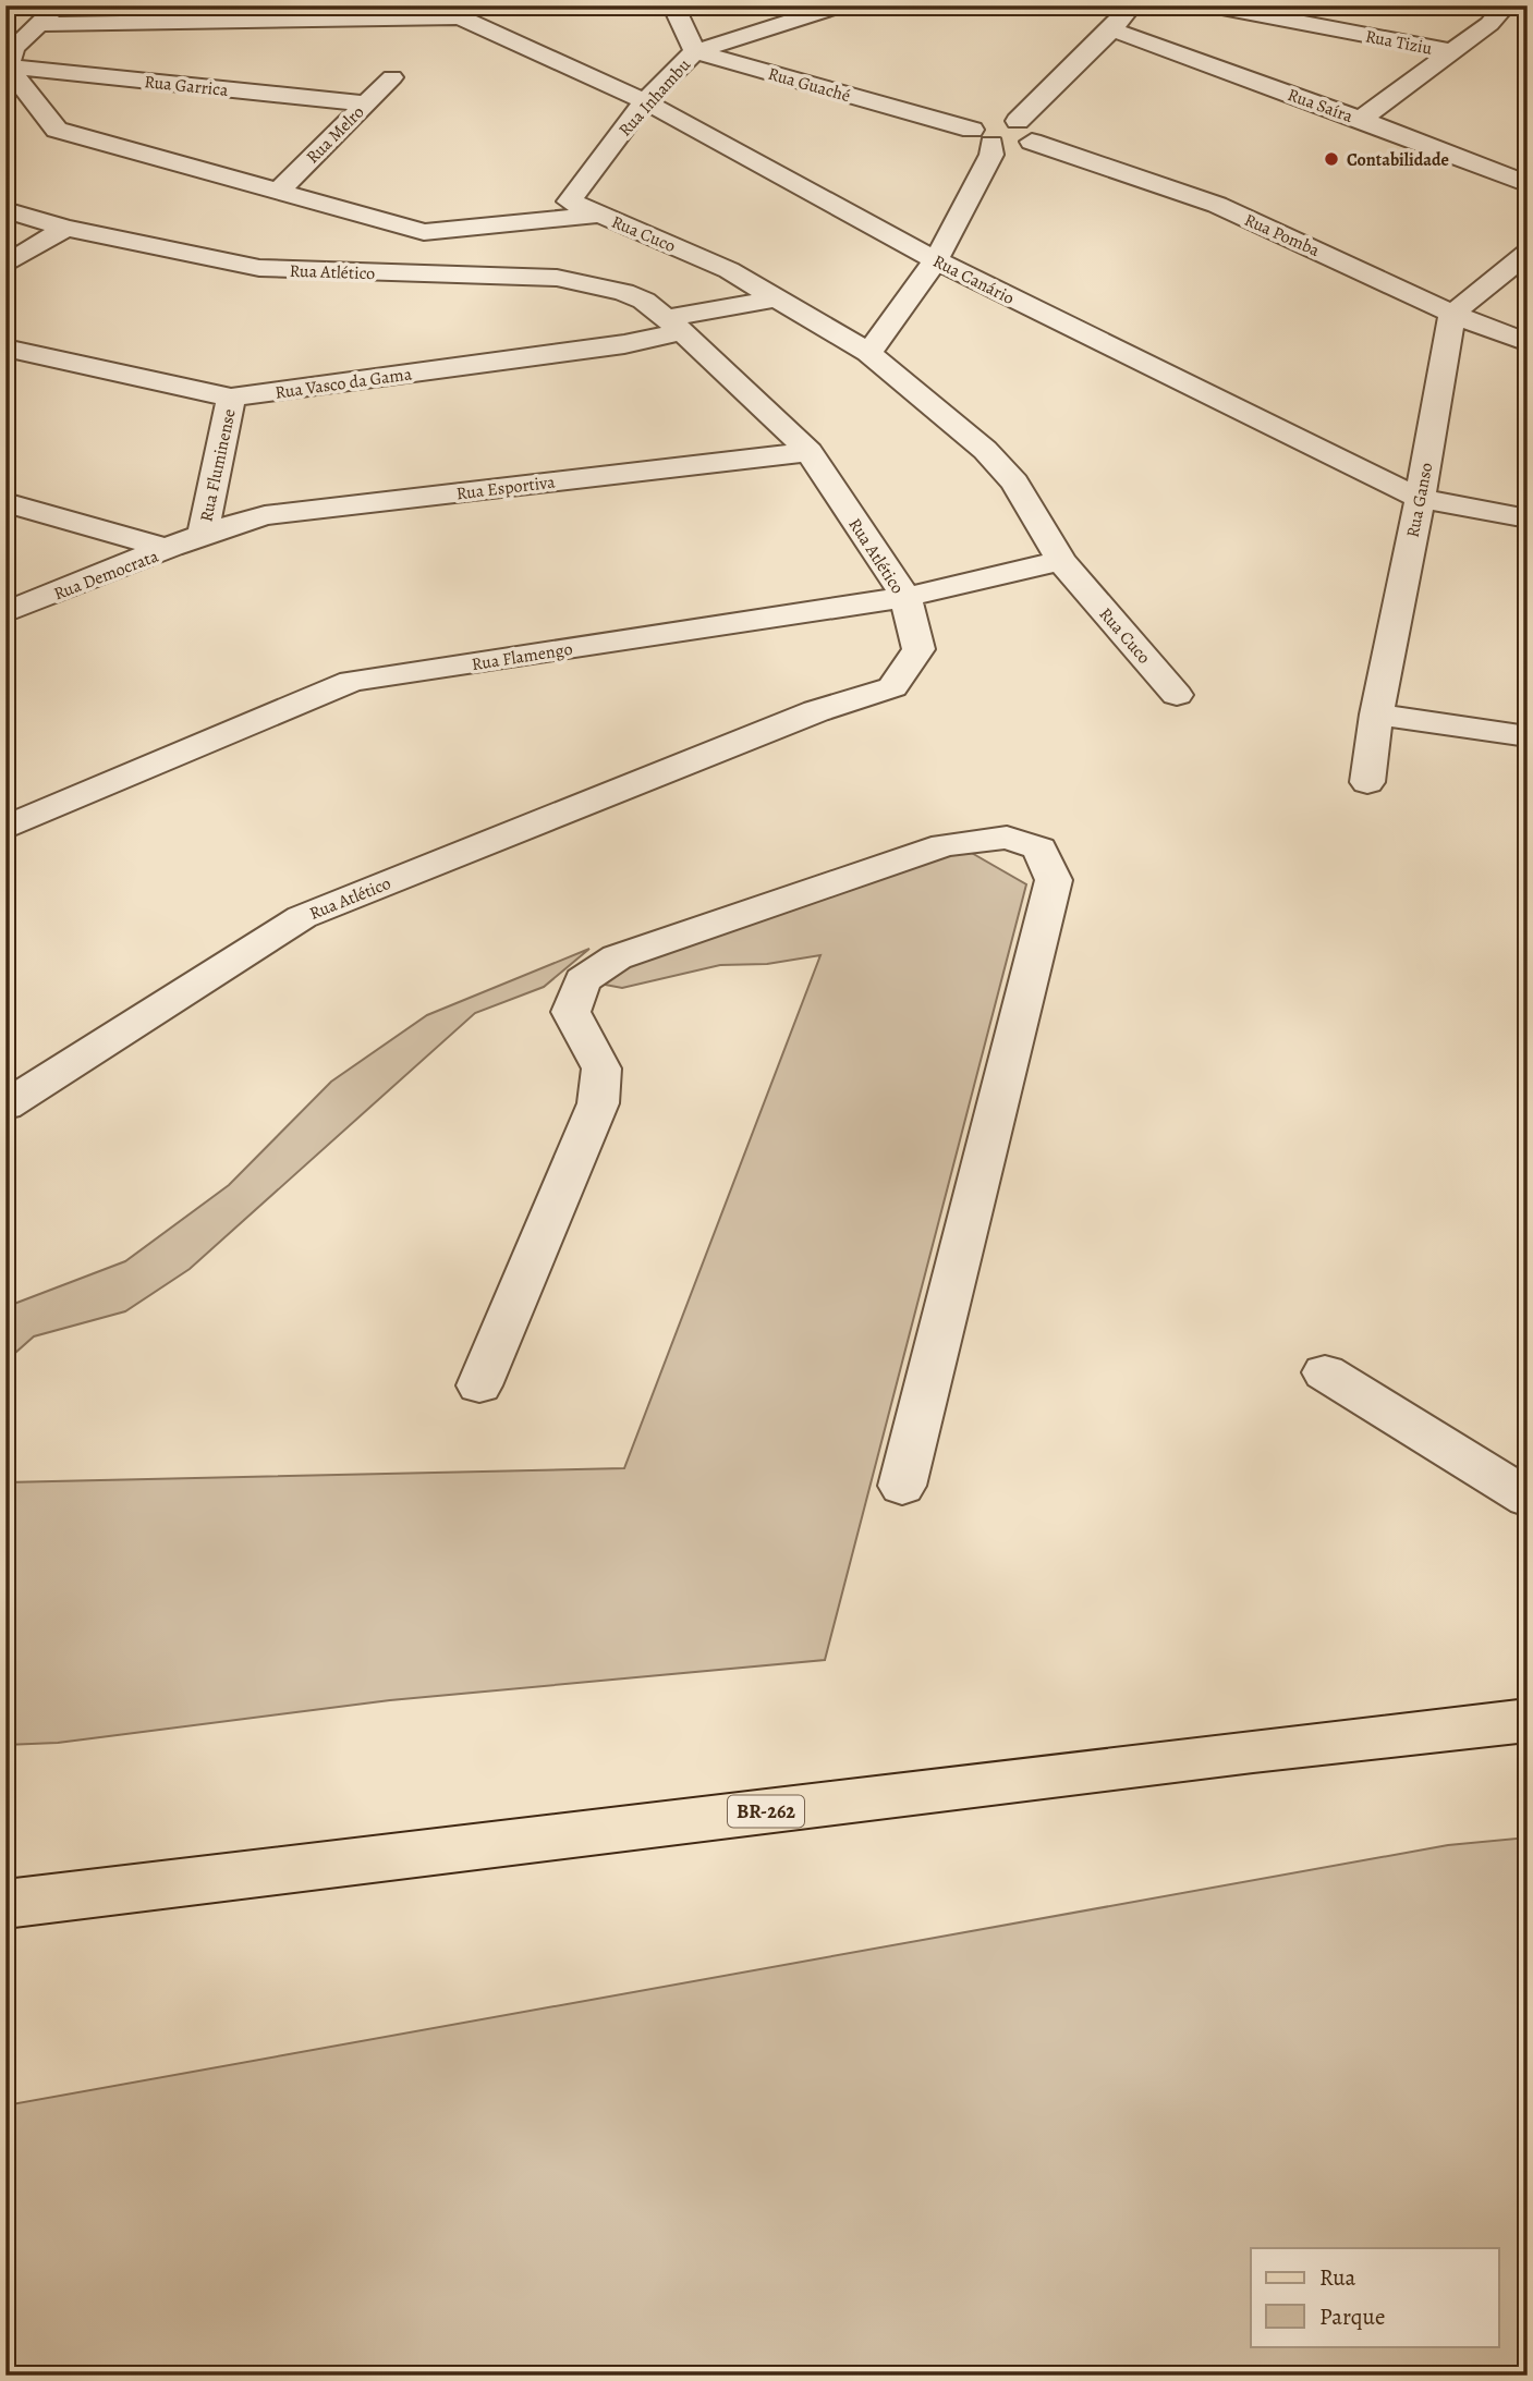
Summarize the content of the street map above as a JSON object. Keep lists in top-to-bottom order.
{
  "streets": {
    "main road": ["BR-262"],
    "street": [
      "Rua Tiziu",
      "Rua Guaché",
      "Rua Garrica",
      "Rua Inhambu",
      "Rua Saíra",
      "Rua Melro",
      "Rua Cuco",
      "Rua Pomba",
      "Rua Atlético",
      "Rua Canário",
      "Rua Vasco da Gama",
      "Rua Fluminense",
      "Rua Esportiva",
      "Rua Ganso",
      "Rua Democrata",
      "Rua Flamengo"
    ]
  },
  "crossings": [
    ["Rua Guaché", "Rua Inhambu"],
    ["Rua Garrica", "Rua Melro"],
    ["Rua Garrica", "Rua Cuco"],
    ["Rua Inhambu", "Rua Cuco"],
    ["Rua Inhambu", "Rua Canário"],
    ["Rua Melro", "Rua Cuco"],
    ["Rua Cuco", "Rua Vasco da Gama"],
    ["Rua Cuco", "Rua Flamengo"],
    ["Rua Pomba", "Rua Ganso"],
    ["Rua Atlético", "Rua Vasco da Gama"],
    ["Rua Atlético", "Rua Esportiva"],
    ["Rua Atlético", "Rua Flamengo"],
    ["Rua Canário", "Rua Ganso"],
    ["Rua Vasco da Gama", "Rua Fluminense"],
    ["Rua Fluminense", "Rua Esportiva"],
    ["Rua Fluminense", "Rua Democrata"],
    ["Rua Esportiva", "Rua Democrata"]
  ],
  "places": ["Contabilidade"],
  "legend": ["Rua", "Parque"]
}
